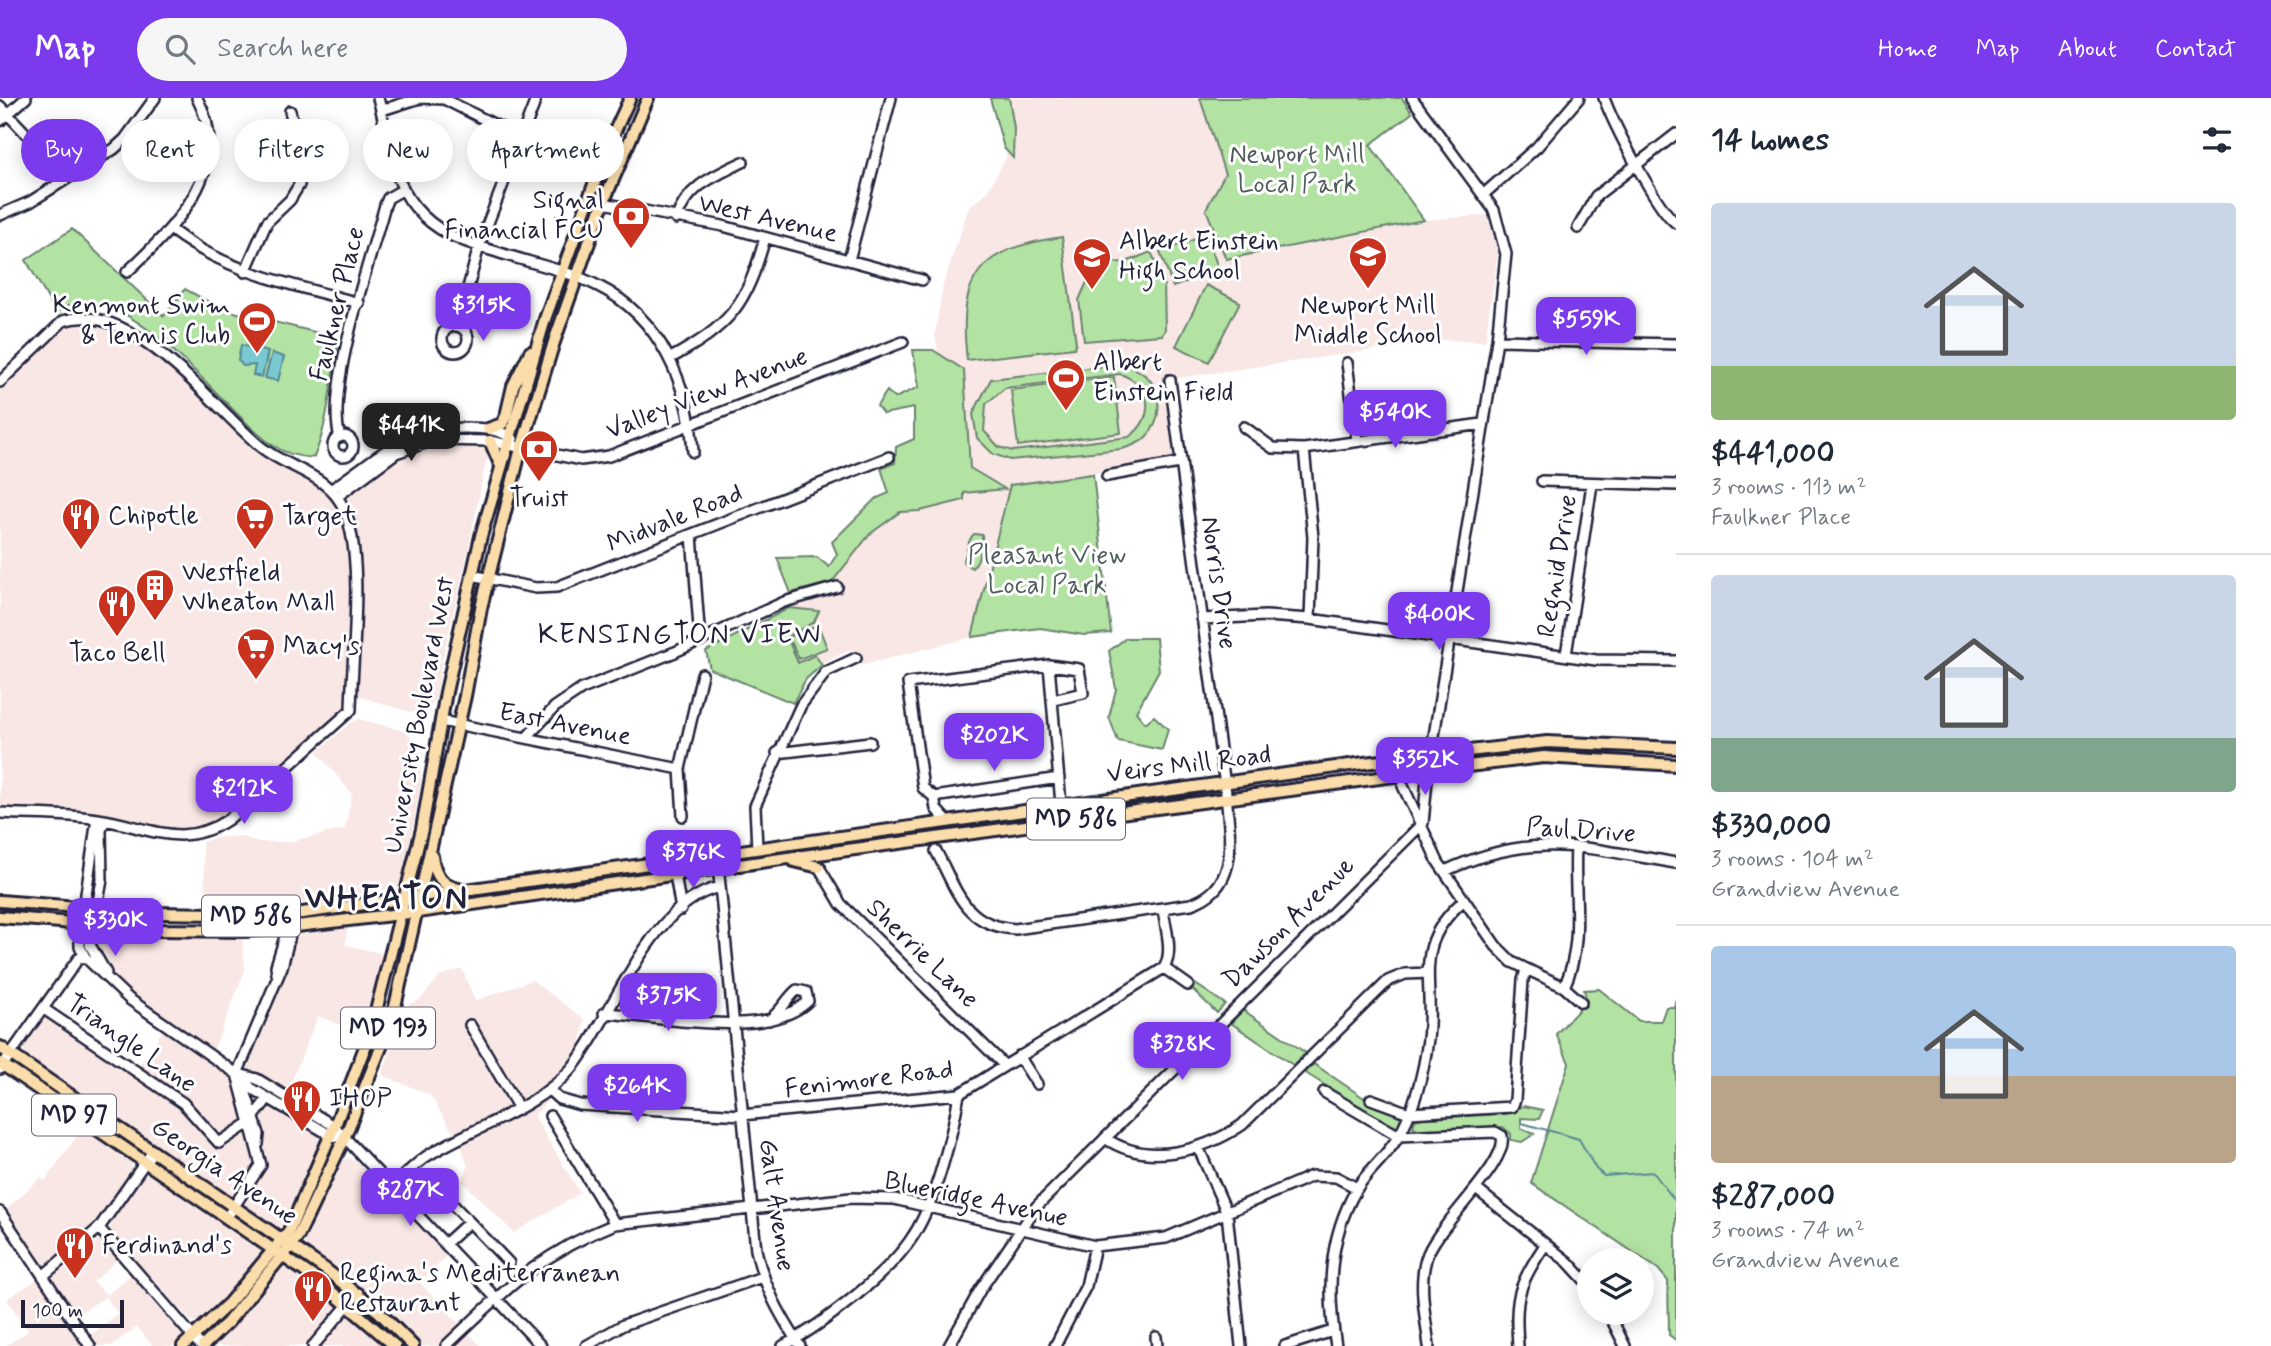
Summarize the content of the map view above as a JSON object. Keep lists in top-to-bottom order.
{
  "streets": {
    "main road": [
      "University Boulevard West",
      "Veirs Mill Road",
      "MD 586",
      "MD 193",
      "MD 97",
      "Georgia Avenue"
    ],
    "street": [
      "West Avenue",
      "Faulkner Place",
      "Valley View Avenue",
      "Midvale Road",
      "Regnid Drive",
      "Norris Drive",
      "East Avenue",
      "Paul Drive",
      "Dawson Avenue",
      "Sherrie Lane",
      "Triangle Lane",
      "Fenimore Road",
      "Blueridge Avenue",
      "Galt Avenue"
    ]
  },
  "crossings": [
    ["West Avenue", "University Boulevard West"],
    ["Valley View Avenue", "University Boulevard West"],
    ["Midvale Road", "University Boulevard West"],
    ["Norris Drive", "Veirs Mill Road"],
    ["University Boulevard West", "East Avenue"],
    ["University Boulevard West", "Veirs Mill Road"],
    ["University Boulevard West", "Georgia Avenue"],
    ["Veirs Mill Road", "Galt Avenue"],
    ["Dawson Avenue", "Blueridge Avenue"],
    ["Sherrie Lane", "Fenimore Road"],
    ["Fenimore Road", "Galt Avenue"],
    ["Blueridge Avenue", "Galt Avenue"]
  ],
  "districts": ["KENSINGTON VIEW", "WHEATON"],
  "parks": ["Newport Mill Local Park", "Pleasant View Local Park"],
  "places": {
    "bank": ["Signal Financial FCU", "Truist"],
    "school or university": ["Newport Mill Middle School", "Albert Einstein High School"],
    "sports": ["Kenmont Swim & Tennis Club", "Albert Einstein Field"],
    "restaurant": [
      "Chipotle",
      "Taco Bell",
      "IHOP",
      "Ferdinand's",
      "Regina's Mediterranean Restaurant"
    ],
    "supermarket": ["Target", "Macy's"],
    "building": ["Westfield Wheaton Mall"]
  },
  "scale_bar": "100 m",
  "page": {
    "header": "Map",
    "search": "Search here",
    "nav": [
      "Home",
      "Map",
      "About",
      "Contact"
    ],
    "heading": "14 homes",
    "chip": [
      "Buy",
      "Rent",
      "Filters",
      "New",
      "Apartment"
    ],
    "list": [
      {
        "name": "$441,000",
        "note": "3 rooms · 113 m² · Faulkner Place"
      },
      {
        "name": "$330,000",
        "note": "3 rooms · 104 m² · Grandview Avenue"
      },
      {
        "name": "$287,000",
        "note": "3 rooms · 74 m² · Grandview Avenue"
      }
    ],
    "price": [
      "$315K",
      "$559K",
      "$540K",
      "$441K",
      "$400K",
      "$202K",
      "$352K",
      "$212K",
      "$376K",
      "$330K",
      "$375K",
      "$328K",
      "$264K",
      "$287K"
    ],
    "scale": "100 m"
  }
}
